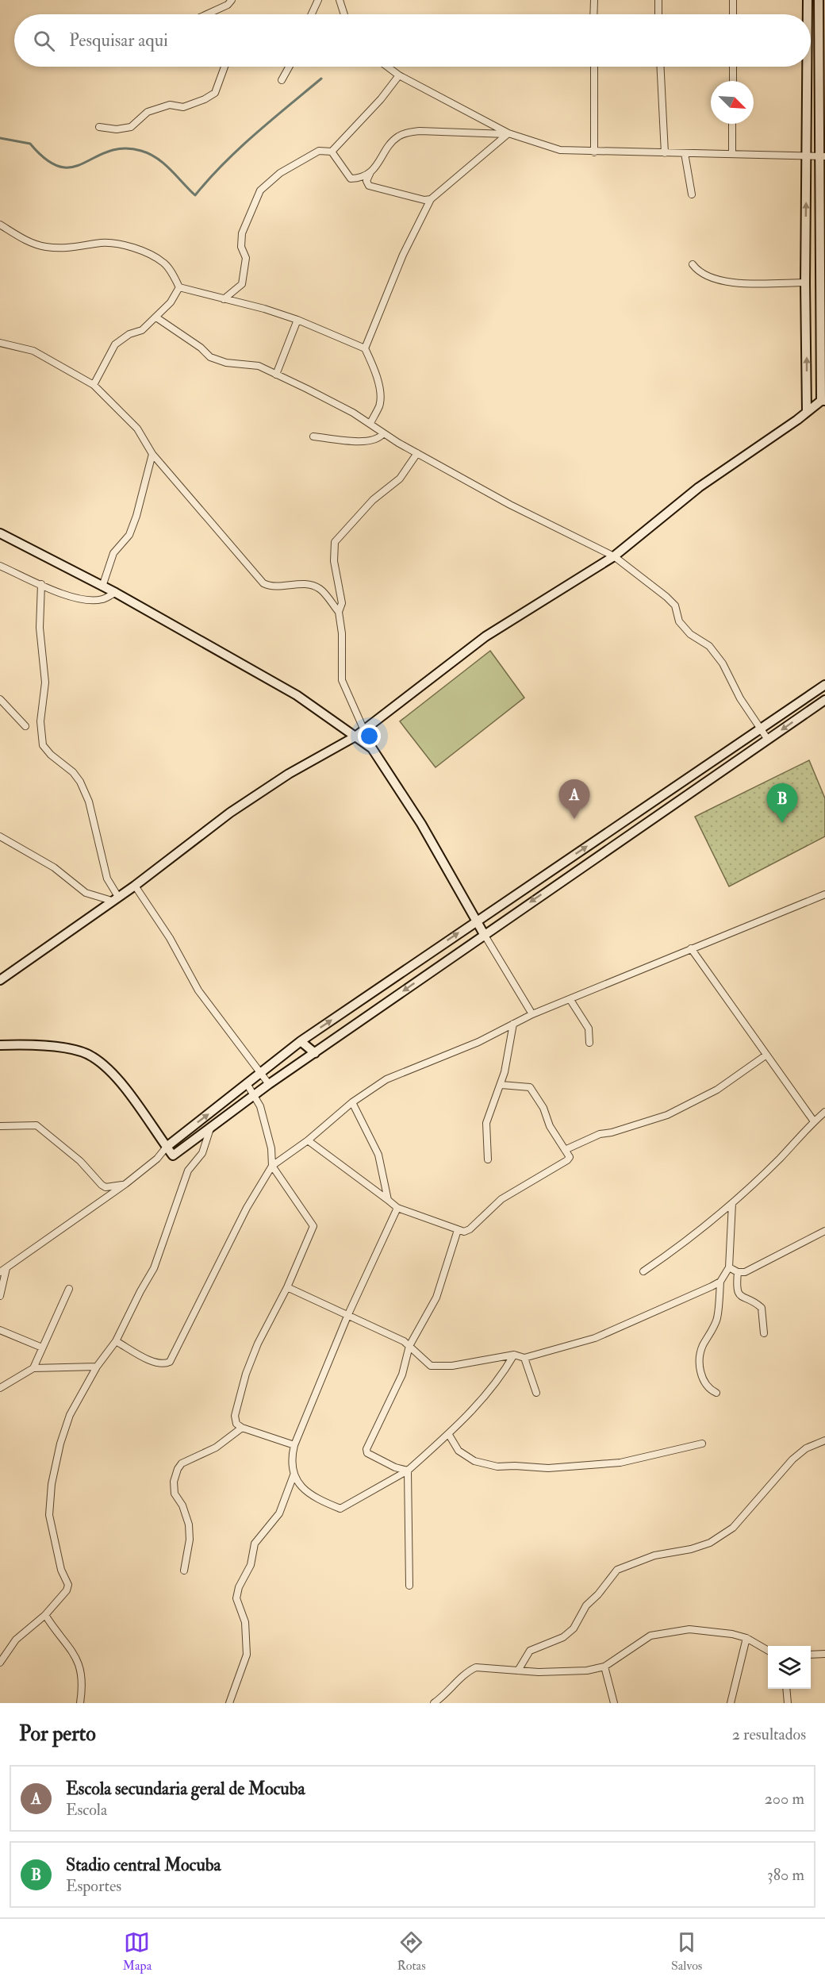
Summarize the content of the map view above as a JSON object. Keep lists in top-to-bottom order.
{
  "north": "bottom right",
  "page": {
    "search": "Pesquisar aqui",
    "pins": ["A", "B"],
    "heading": ["Por perto", "2 resultados"],
    "list": [
      {
        "mark": "A",
        "name": "Escola secundaria geral de Mocuba",
        "note": "Escola",
        "value": "200 m"
      },
      {
        "mark": "B",
        "name": "Stadio central Mocuba",
        "note": "Esportes",
        "value": "380 m"
      }
    ],
    "nav": ["Mapa", "Rotas", "Salvos"]
  }
}
